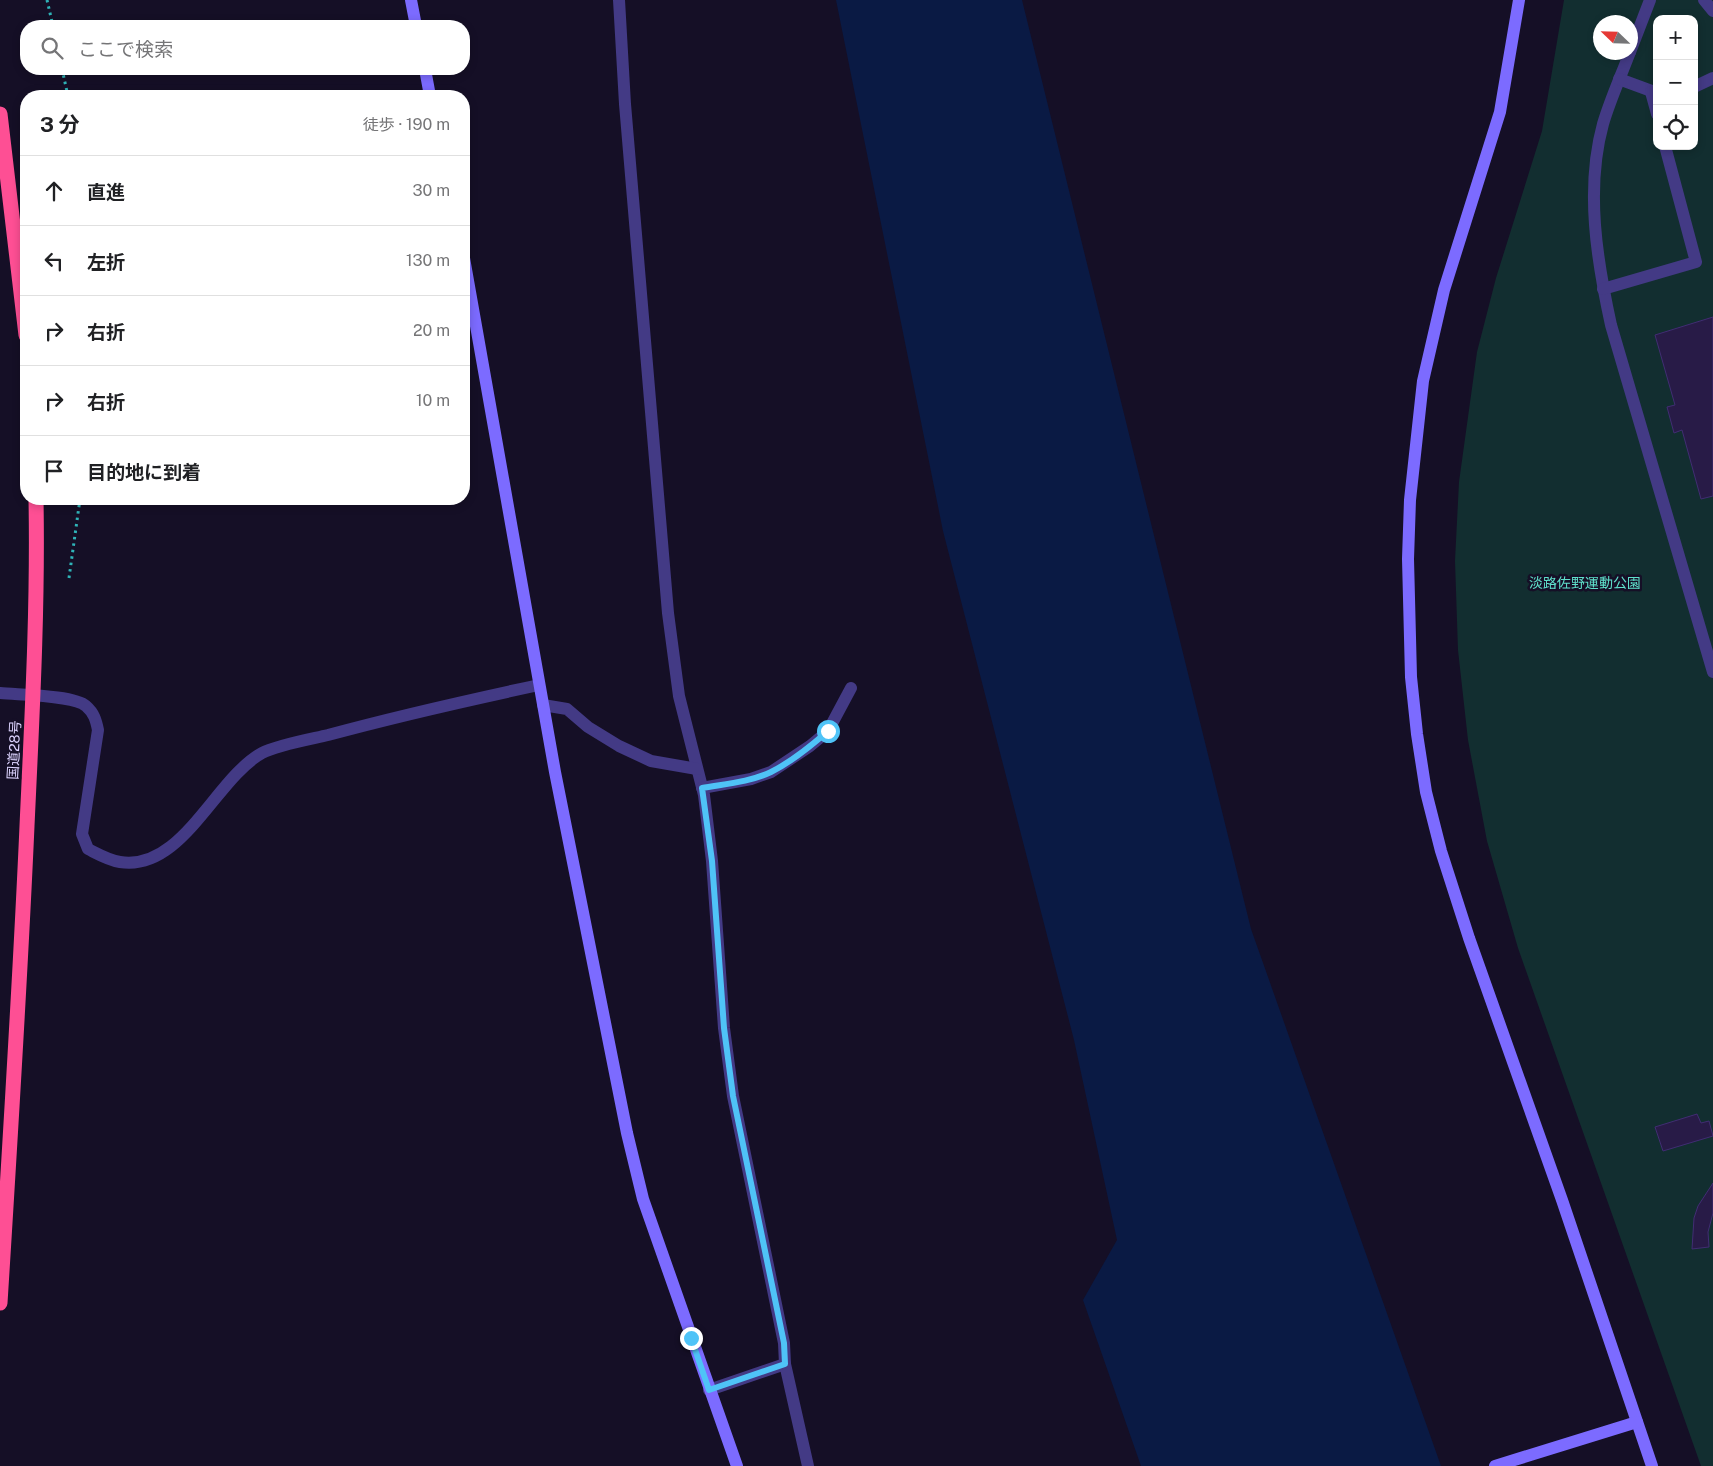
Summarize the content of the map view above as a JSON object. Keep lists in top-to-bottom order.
{
  "streets": {
    "highway": ["国道28号"]
  },
  "parks": ["淡路佐野運動公園"],
  "north": "top left",
  "page": {
    "map_buttons": ["+", "−"],
    "search": "ここで検索",
    "heading": ["3 分", "徒歩 · 190 m"],
    "list": [
      ["直進", "30 m"],
      ["左折", "130 m"],
      ["右折", "20 m"],
      ["右折", "10 m"],
      "目的地に到着"
    ]
  }
}
